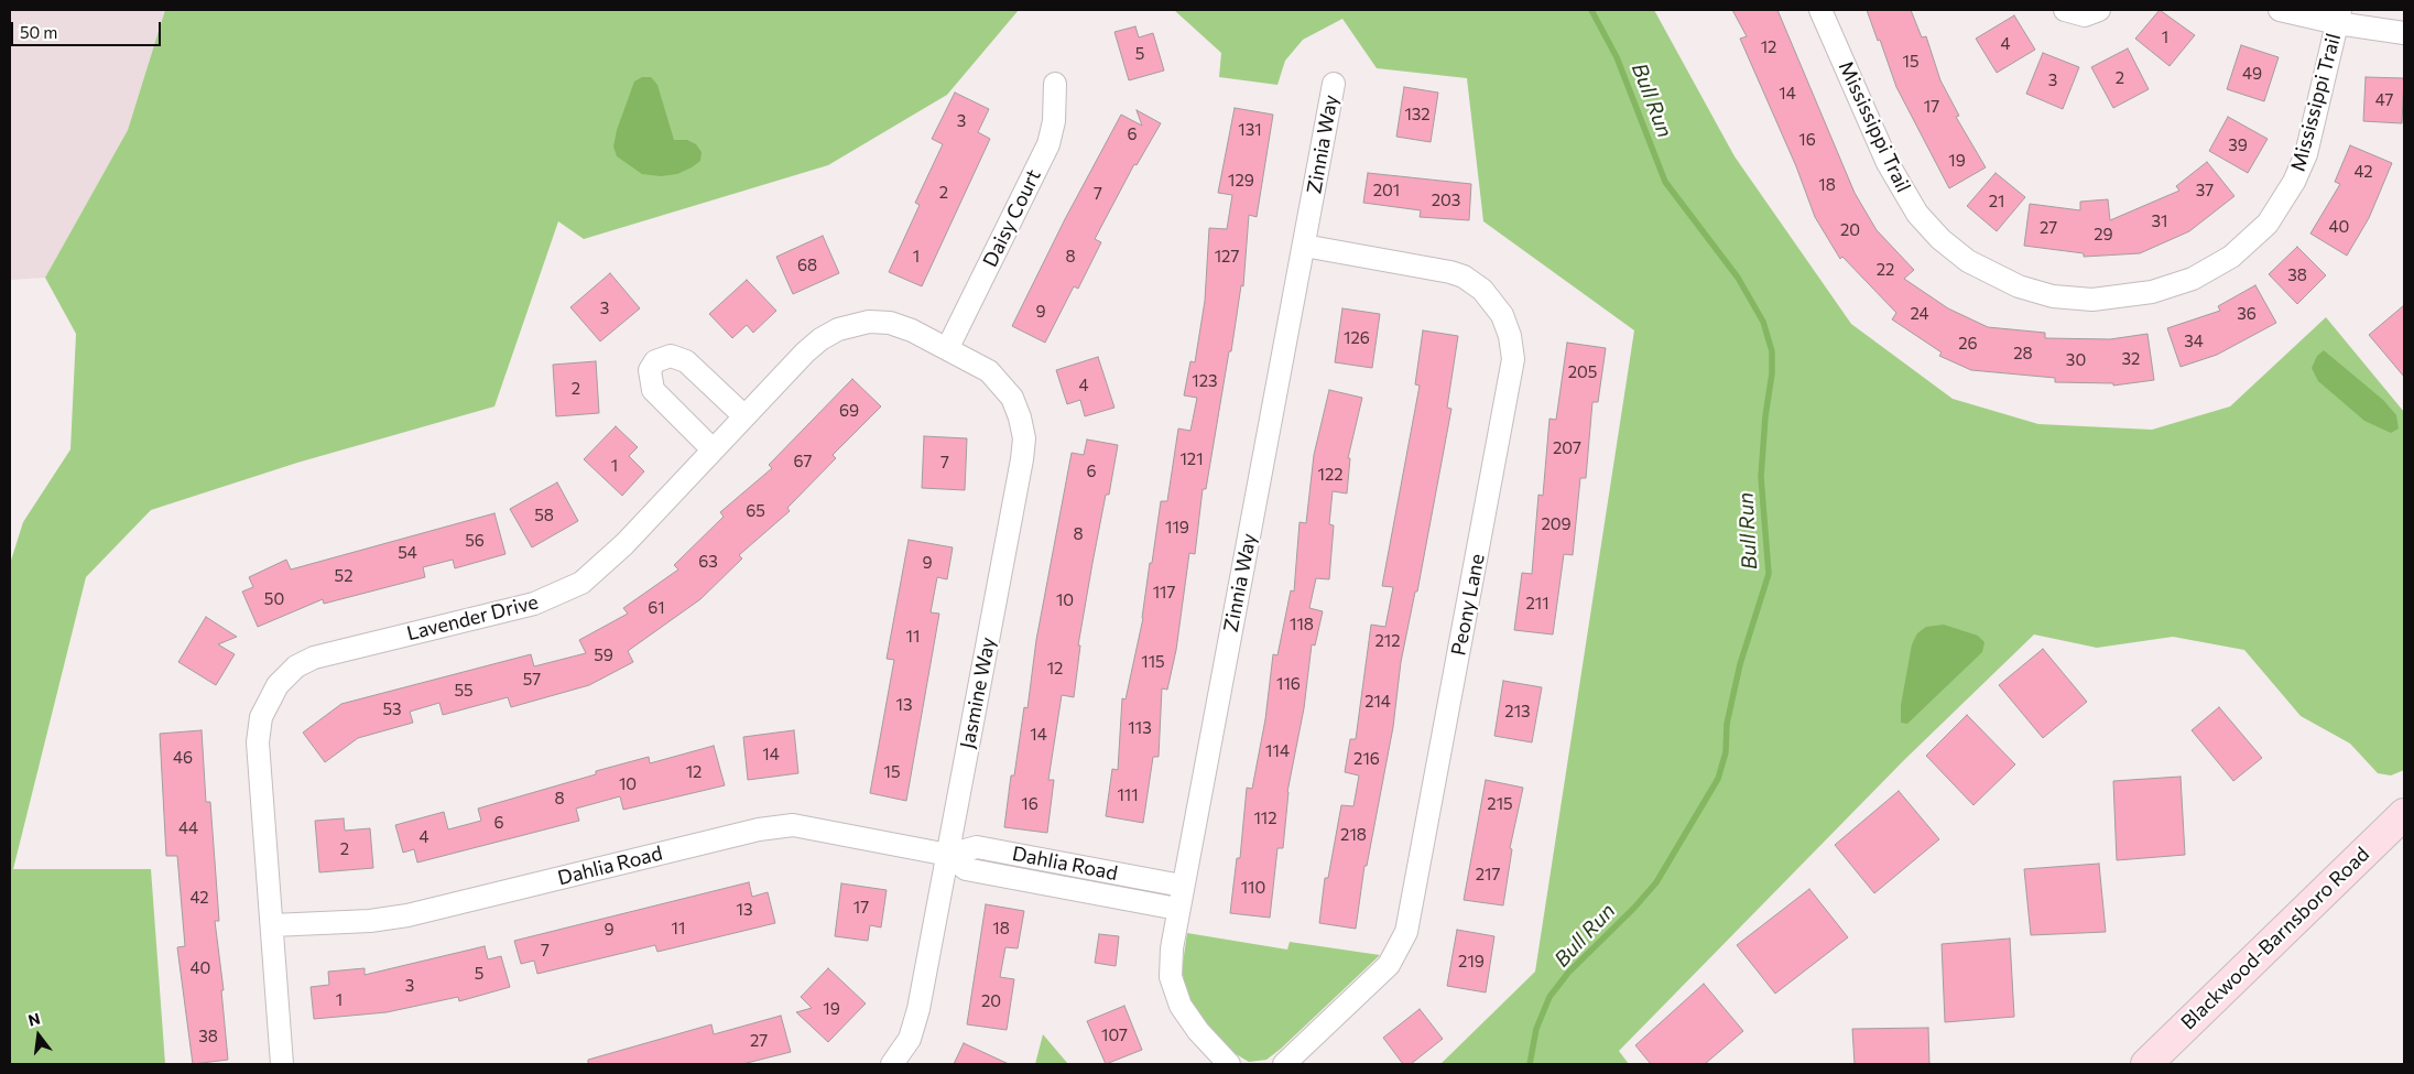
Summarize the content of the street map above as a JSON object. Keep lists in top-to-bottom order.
{
  "streets": {
    "main road": ["Blackwood-Barnsboro Road"],
    "street": [
      "Mississippi Trail",
      "Zinnia Way",
      "Daisy Court",
      "Peony Lane",
      "Lavender Drive",
      "Jasmine Way",
      "Dahlia Road"
    ]
  },
  "crossings": [
    ["Zinnia Way", "Peony Lane"],
    ["Zinnia Way", "Dahlia Road"],
    ["Daisy Court", "Lavender Drive"],
    ["Daisy Court", "Jasmine Way"],
    ["Lavender Drive", "Jasmine Way"],
    ["Lavender Drive", "Dahlia Road"],
    ["Jasmine Way", "Dahlia Road"]
  ],
  "water": ["Bull Run"],
  "house_numbers": [
    "1",
    "4",
    "12",
    "5",
    "15",
    "49",
    "2",
    "3",
    "14",
    "47",
    "17",
    "132",
    "3",
    "131",
    "6",
    "16",
    "39",
    "19",
    "42",
    "129",
    "18",
    "201",
    "37",
    "2",
    "7",
    "203",
    "21",
    "31",
    "40",
    "27",
    "20",
    "29",
    "1",
    "8",
    "127",
    "68",
    "22",
    "38",
    "3",
    "9",
    "24",
    "36",
    "126",
    "34",
    "26",
    "28",
    "32",
    "30",
    "205",
    "123",
    "4",
    "2",
    "69",
    "207",
    "121",
    "67",
    "7",
    "1",
    "6",
    "122",
    "65",
    "58",
    "209",
    "119",
    "8",
    "56",
    "54",
    "63",
    "9",
    "52",
    "117",
    "50",
    "10",
    "211",
    "61",
    "118",
    "11",
    "212",
    "59",
    "115",
    "12",
    "57",
    "116",
    "55",
    "214",
    "13",
    "53",
    "213",
    "113",
    "14",
    "114",
    "14",
    "46",
    "216",
    "12",
    "15",
    "10",
    "111",
    "8",
    "16",
    "215",
    "112",
    "6",
    "44",
    "218",
    "4",
    "2",
    "217",
    "110",
    "42",
    "17",
    "13",
    "11",
    "18",
    "9",
    "7",
    "219",
    "40",
    "5",
    "3",
    "1",
    "20",
    "19",
    "107",
    "38",
    "27"
  ],
  "scale_bar": "50 m",
  "north": "top"
}
